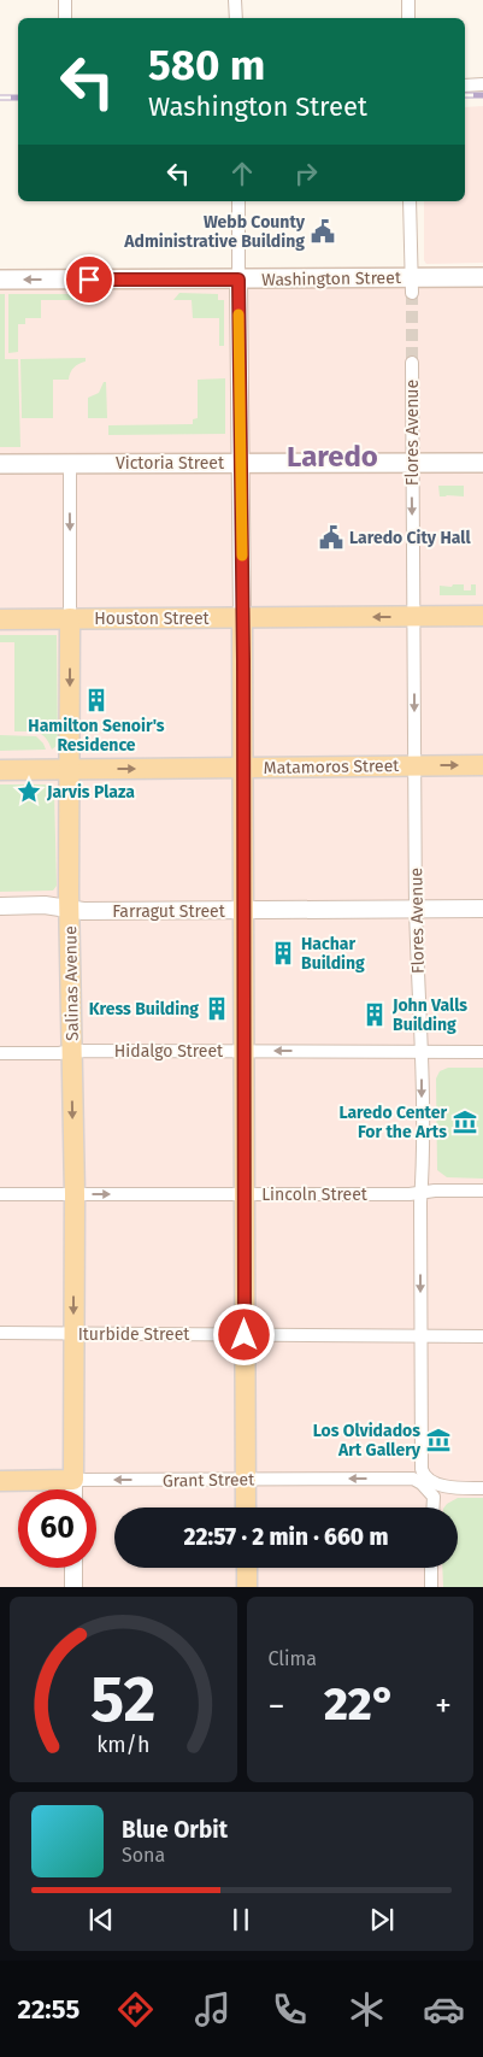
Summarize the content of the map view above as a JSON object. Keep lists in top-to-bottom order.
{
  "streets": {
    "main road": [
      "Washington Street",
      "Victoria Street",
      "Houston Street",
      "Matamoros Street",
      "Salinas Avenue",
      "Grant Street"
    ],
    "street": [
      "Flores Avenue",
      "Farragut Street",
      "Hidalgo Street",
      "Lincoln Street",
      "Iturbide Street"
    ]
  },
  "crossings": [
    ["Flores Avenue", "Victoria Street"],
    ["Flores Avenue", "Houston Street"],
    ["Flores Avenue", "Matamoros Street"],
    ["Flores Avenue", "Farragut Street"],
    ["Flores Avenue", "Hidalgo Street"],
    ["Flores Avenue", "Lincoln Street"],
    ["Flores Avenue", "Iturbide Street"],
    ["Flores Avenue", "Grant Street"],
    ["Victoria Street", "Salinas Avenue"],
    ["Houston Street", "Salinas Avenue"],
    ["Matamoros Street", "Salinas Avenue"],
    ["Farragut Street", "Salinas Avenue"],
    ["Salinas Avenue", "Hidalgo Street"],
    ["Salinas Avenue", "Lincoln Street"],
    ["Salinas Avenue", "Iturbide Street"],
    ["Salinas Avenue", "Grant Street"]
  ],
  "one_way": [
    "Washington Street",
    "Flores Avenue",
    "Houston Street",
    "Matamoros Street",
    "Salinas Avenue",
    "Hidalgo Street",
    "Grant Street"
  ],
  "districts": ["Laredo"],
  "places": {
    "public building": ["Webb County Administrative Building", "Laredo City Hall"],
    "building": [
      "Hamilton Senoir's Residence",
      "Hachar Building",
      "Kress Building",
      "John Valls Building"
    ],
    "place": ["Jarvis Plaza"],
    "museum": ["Laredo Center For the Arts", "Los Olvidados Art Gallery"]
  },
  "page": {
    "turn": ["580 m", "Washington Street"],
    "limit": "60",
    "trip": "22:57 · 2 min · 660 m",
    "tile": "Clima",
    "heat": ["−", "22°", "+"],
    "song": ["Blue Orbit", "Sona"],
    "tabs": "22:55",
    "gauge": ["52", "km/h"]
  }
}
